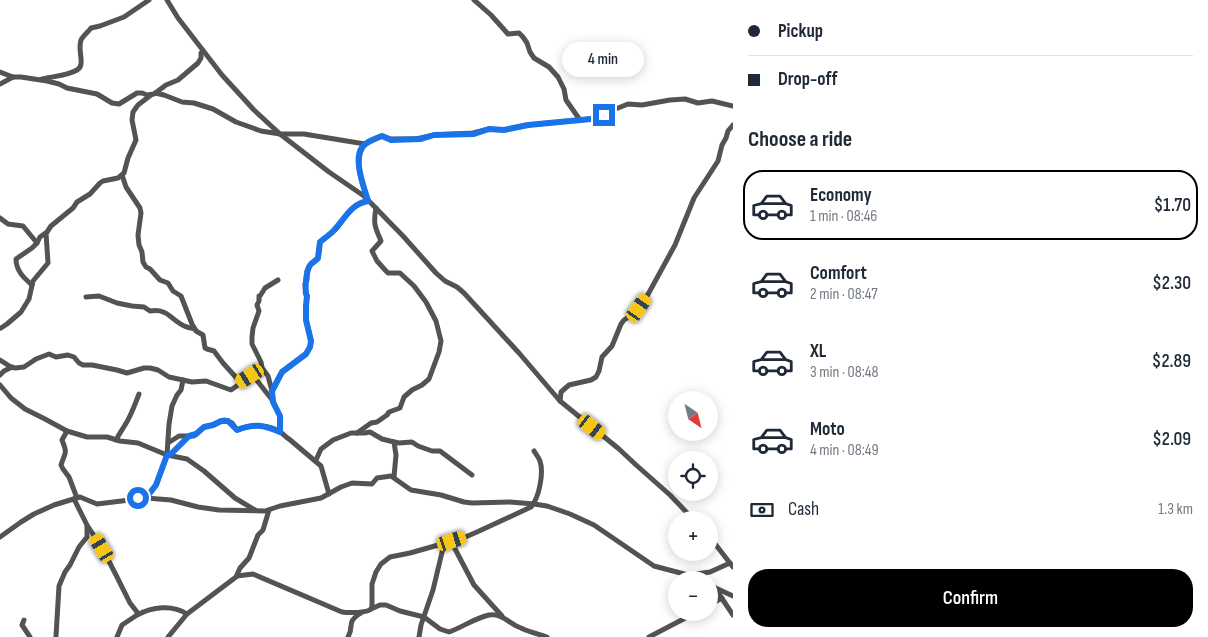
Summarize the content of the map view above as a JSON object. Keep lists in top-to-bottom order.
{
  "north": "bottom right",
  "page": {
    "banner": ["Pickup", "Drop-off"],
    "bubble": "4 min",
    "heading": "Choose a ride",
    "list": [
      {
        "name": "Economy",
        "note": "1 min · 08:46",
        "value": "$1.70"
      },
      {
        "name": "Comfort",
        "note": "2 min · 08:47",
        "value": "$2.30"
      },
      {
        "name": "XL",
        "note": "3 min · 08:48",
        "value": "$2.89"
      },
      {
        "name": "Moto",
        "note": "4 min · 08:49",
        "value": "$2.09"
      }
    ],
    "map_buttons": ["+", "−"],
    "pay": ["Cash", "1.3 km"],
    "buttons": "Confirm"
  }
}
